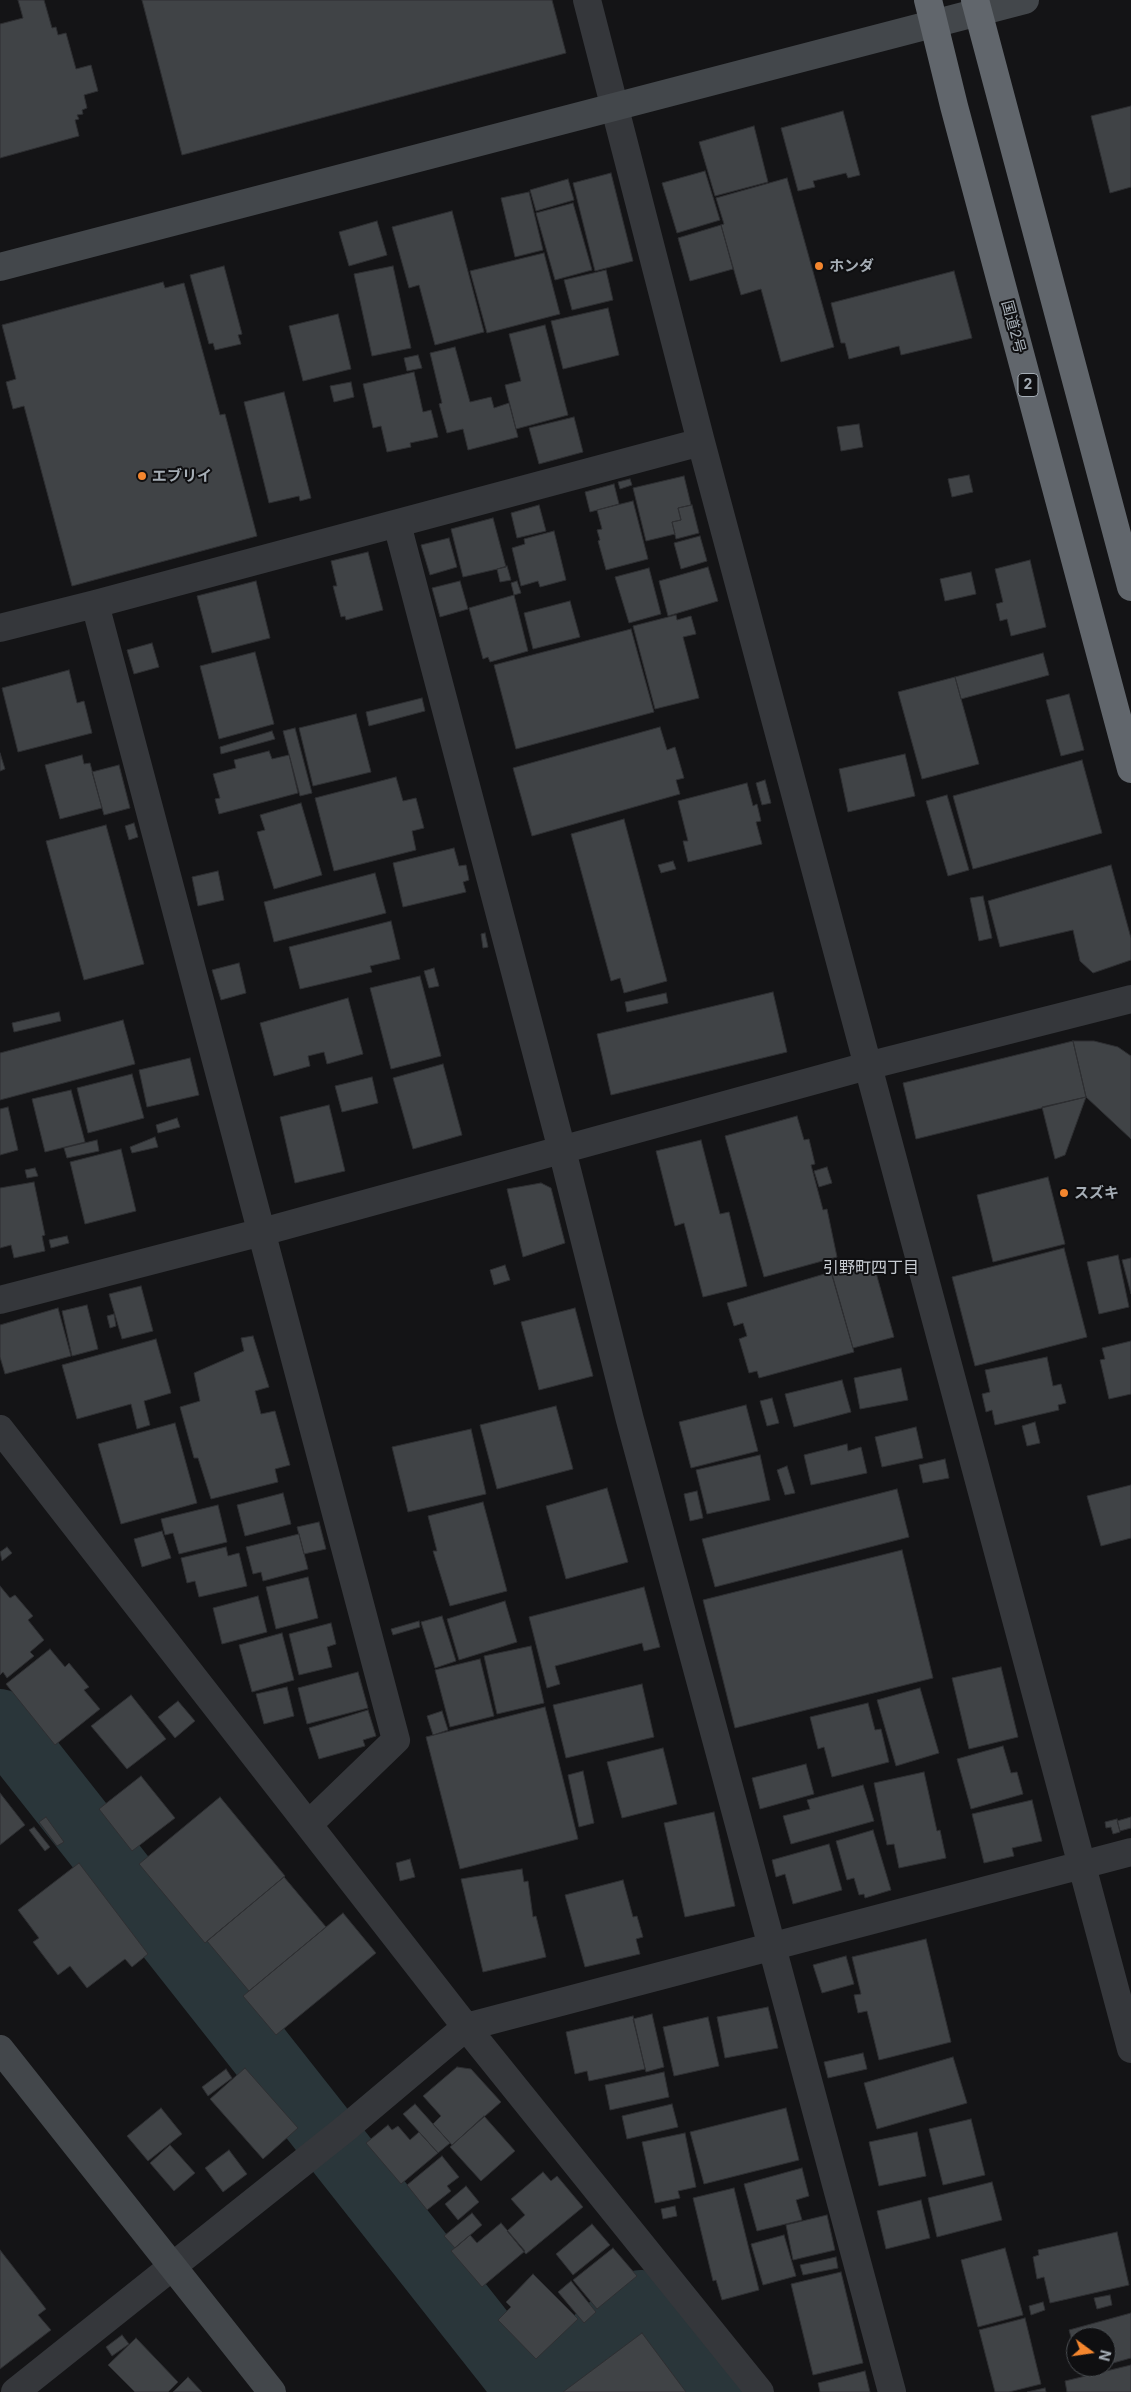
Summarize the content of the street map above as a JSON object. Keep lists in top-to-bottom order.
{
  "streets": {
    "highway": ["国道2号", "2"]
  },
  "districts": ["引野町四丁目"],
  "places": ["ホンダ", "エブリイ", "スズキ"],
  "north": "right"
}
